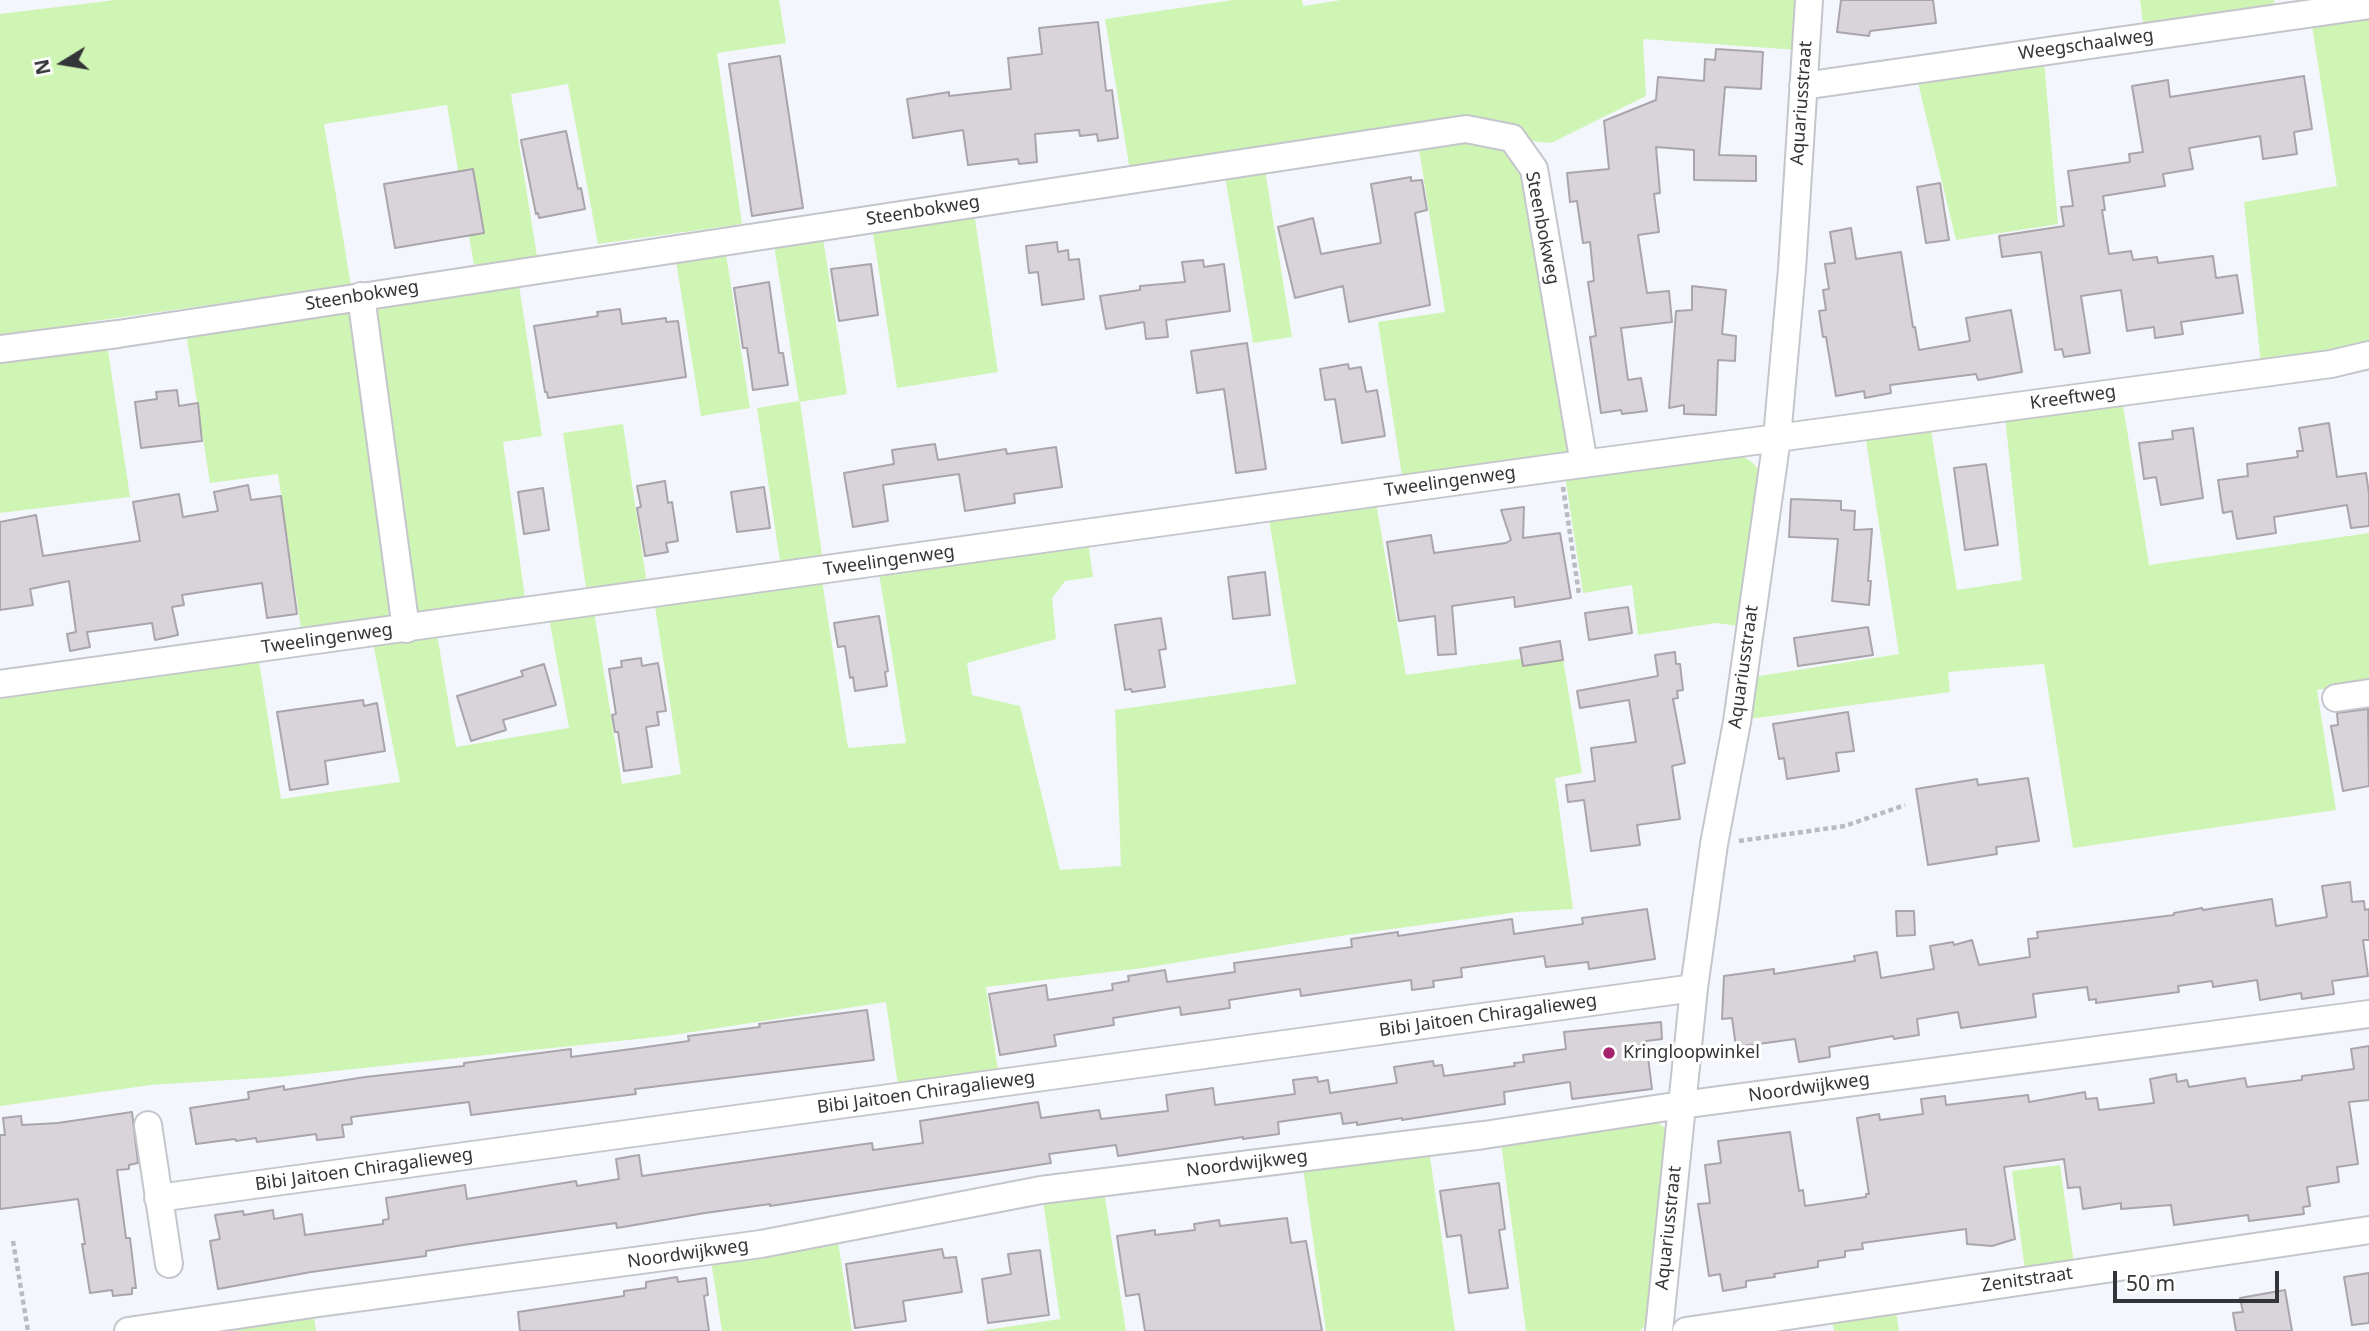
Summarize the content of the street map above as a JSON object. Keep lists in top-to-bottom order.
{
  "streets": {
    "street": [
      "Weegschaalweg",
      "Aquariusstraat",
      "Steenbokweg",
      "Kreeftweg",
      "Tweelingenweg",
      "Bibi Jaitoen Chiragalieweg",
      "Noordwijkweg",
      "Zenitstraat"
    ]
  },
  "crossings": [
    ["Weegschaalweg", "Aquariusstraat"],
    ["Aquariusstraat", "Kreeftweg"],
    ["Aquariusstraat", "Tweelingenweg"],
    ["Aquariusstraat", "Bibi Jaitoen Chiragalieweg"],
    ["Aquariusstraat", "Noordwijkweg"],
    ["Steenbokweg", "Tweelingenweg"],
    ["Kreeftweg", "Tweelingenweg"]
  ],
  "places": ["Kringloopwinkel"],
  "scale_bar": "50 m",
  "north": "left"
}
